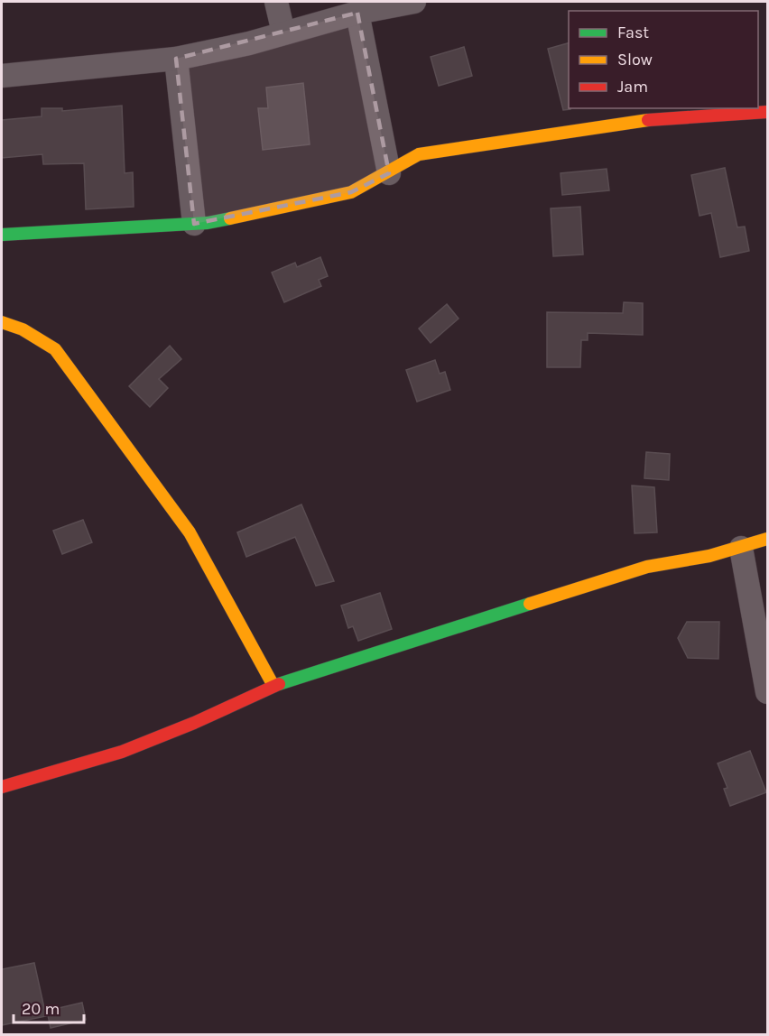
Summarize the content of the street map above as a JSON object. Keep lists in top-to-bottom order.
{
  "legend": ["Fast", "Slow", "Jam"],
  "scale_bar": "20 m"
}
